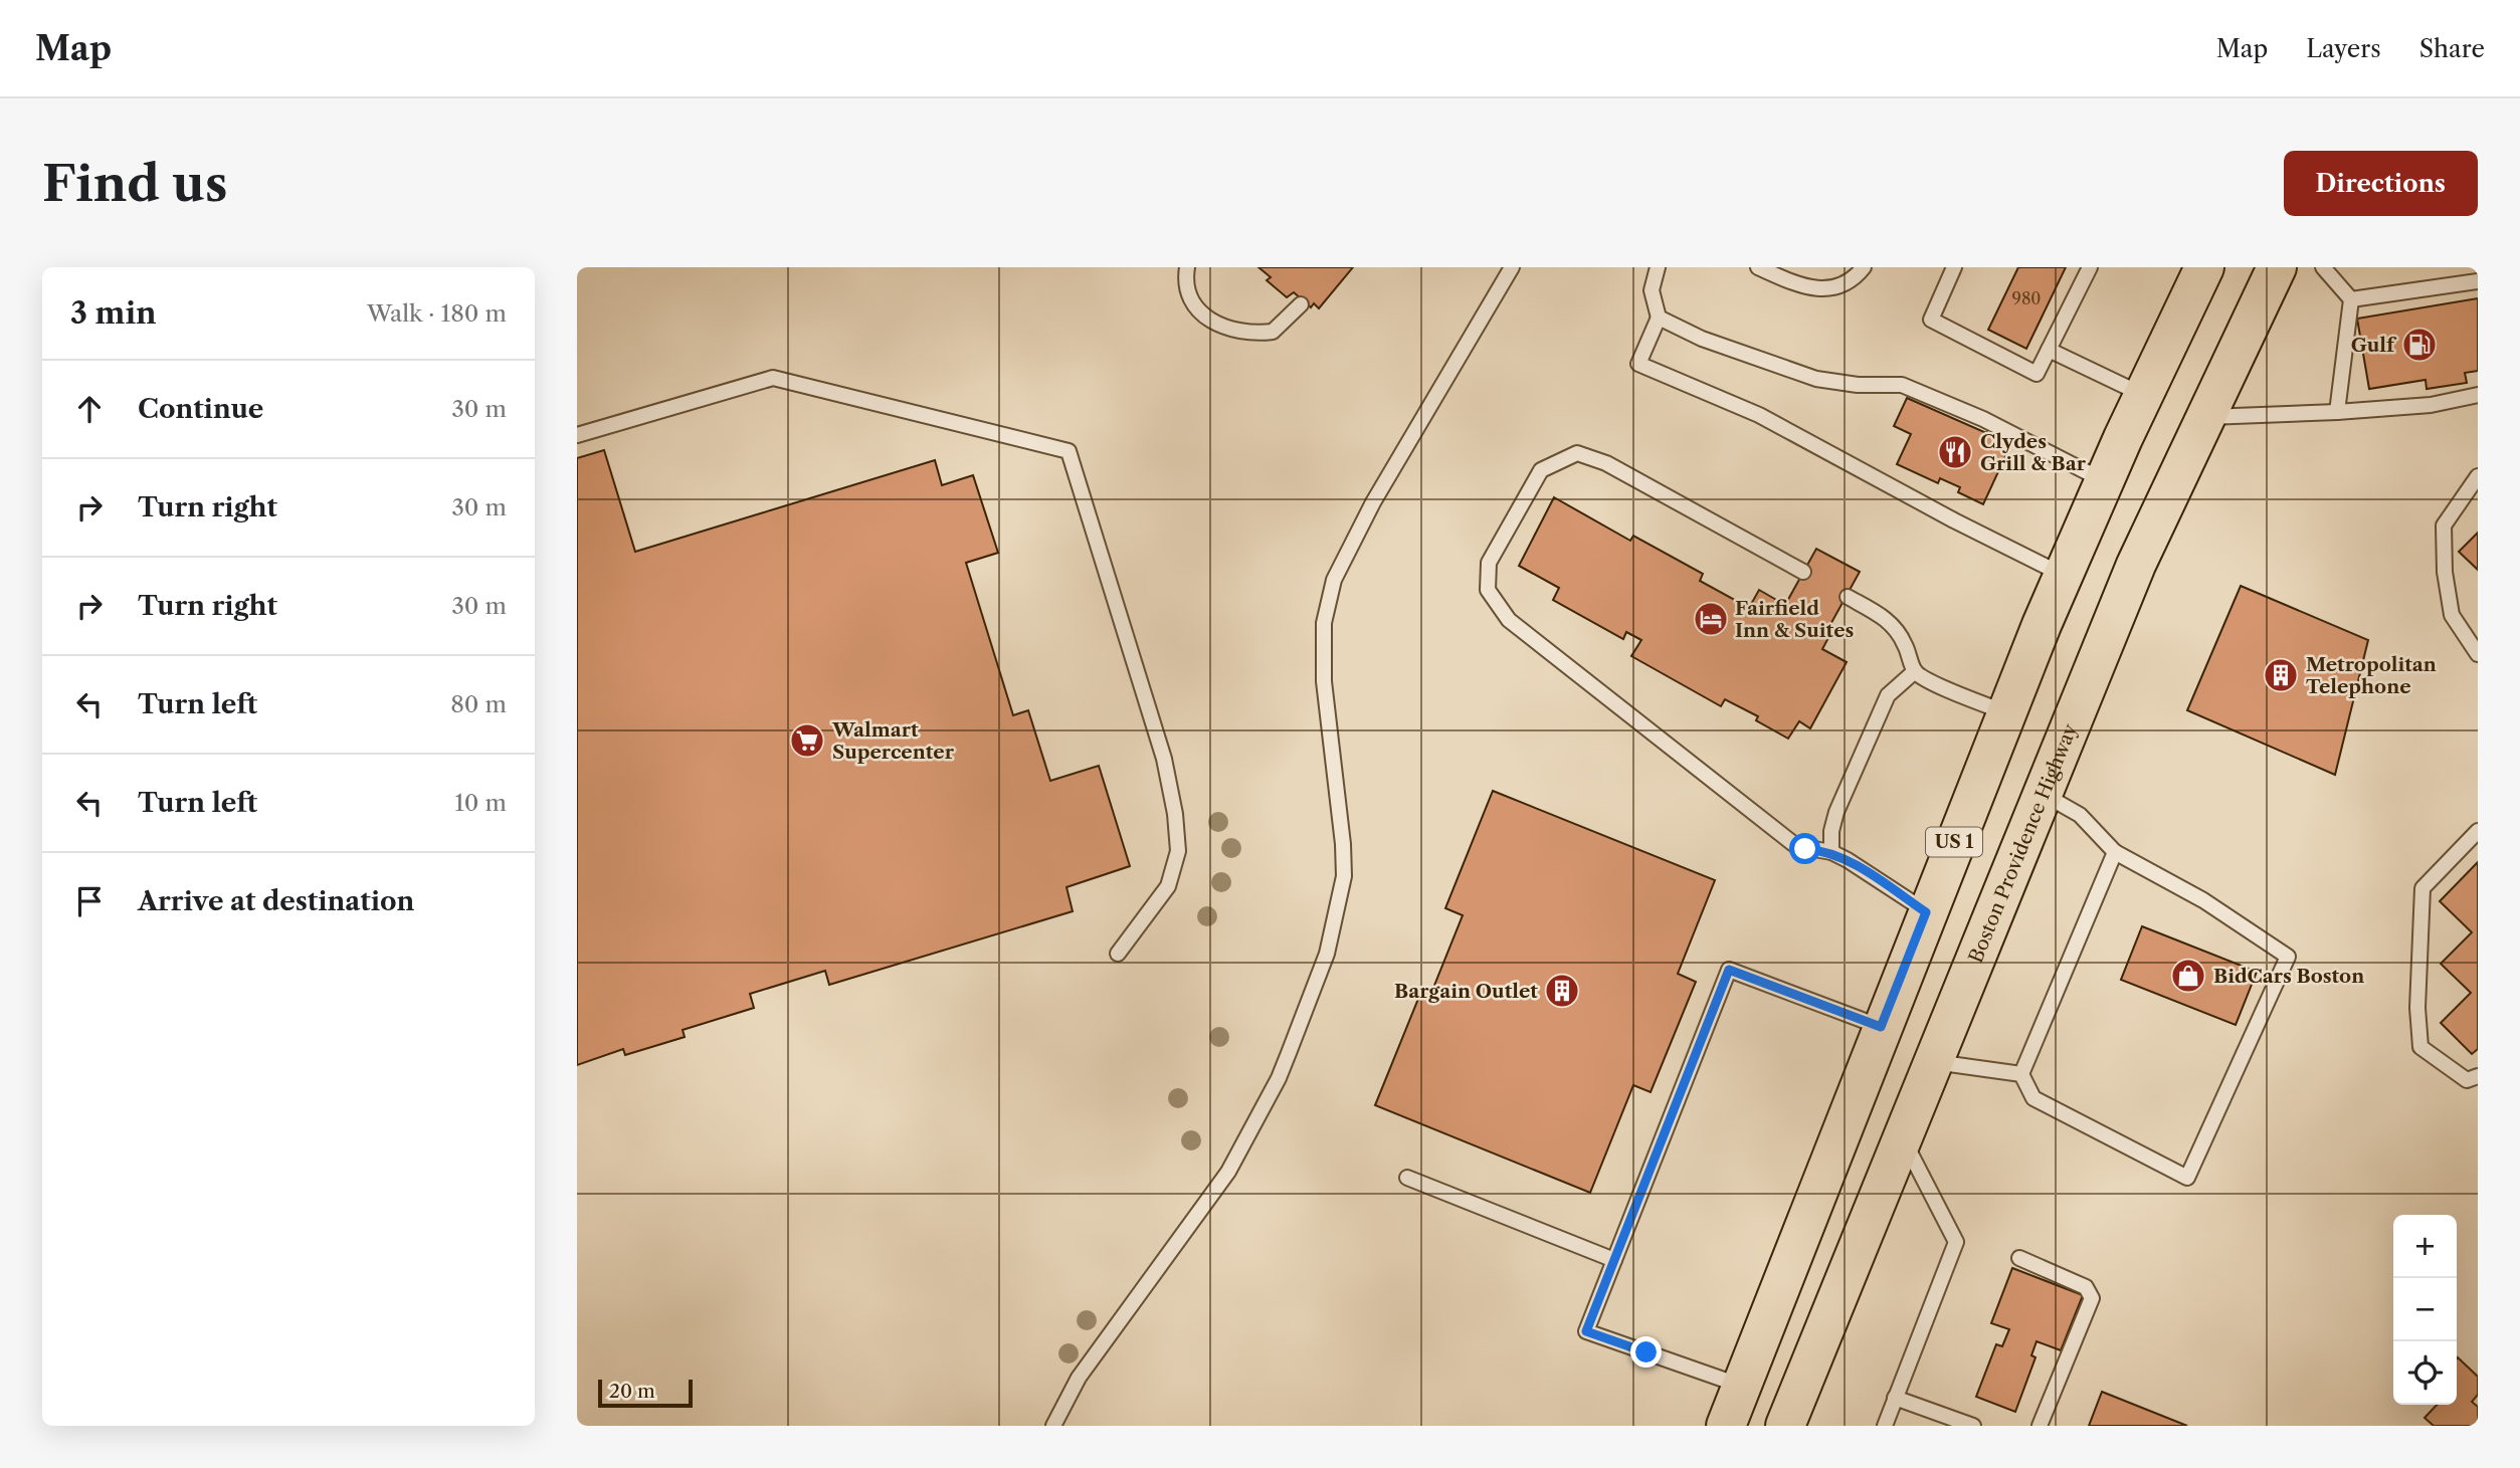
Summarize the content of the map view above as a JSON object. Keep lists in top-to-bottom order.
{
  "streets": {
    "main road": ["US 1", "Boston Providence Highway"]
  },
  "places": {
    "fuel station": ["Gulf"],
    "restaurant": ["Clydes Grill & Bar"],
    "hotel": ["Fairfield Inn & Suites"],
    "building": ["Metropolitan Telephone", "Bargain Outlet"],
    "supermarket": ["Walmart Supercenter"],
    "shop": ["BidCars Boston"]
  },
  "house_numbers": ["980"],
  "scale_bar": "20 m",
  "page": {
    "header": "Map",
    "nav": ["Map", "Layers", "Share"],
    "buttons": "Directions",
    "title": "Find us",
    "heading": ["3 min", "Walk · 180 m"],
    "list": [
      ["Continue", "30 m"],
      ["Turn right", "30 m"],
      ["Turn right", "30 m"],
      ["Turn left", "80 m"],
      ["Turn left", "10 m"],
      "Arrive at destination"
    ],
    "map_buttons": ["+", "−"],
    "scale": "20 m"
  }
}
